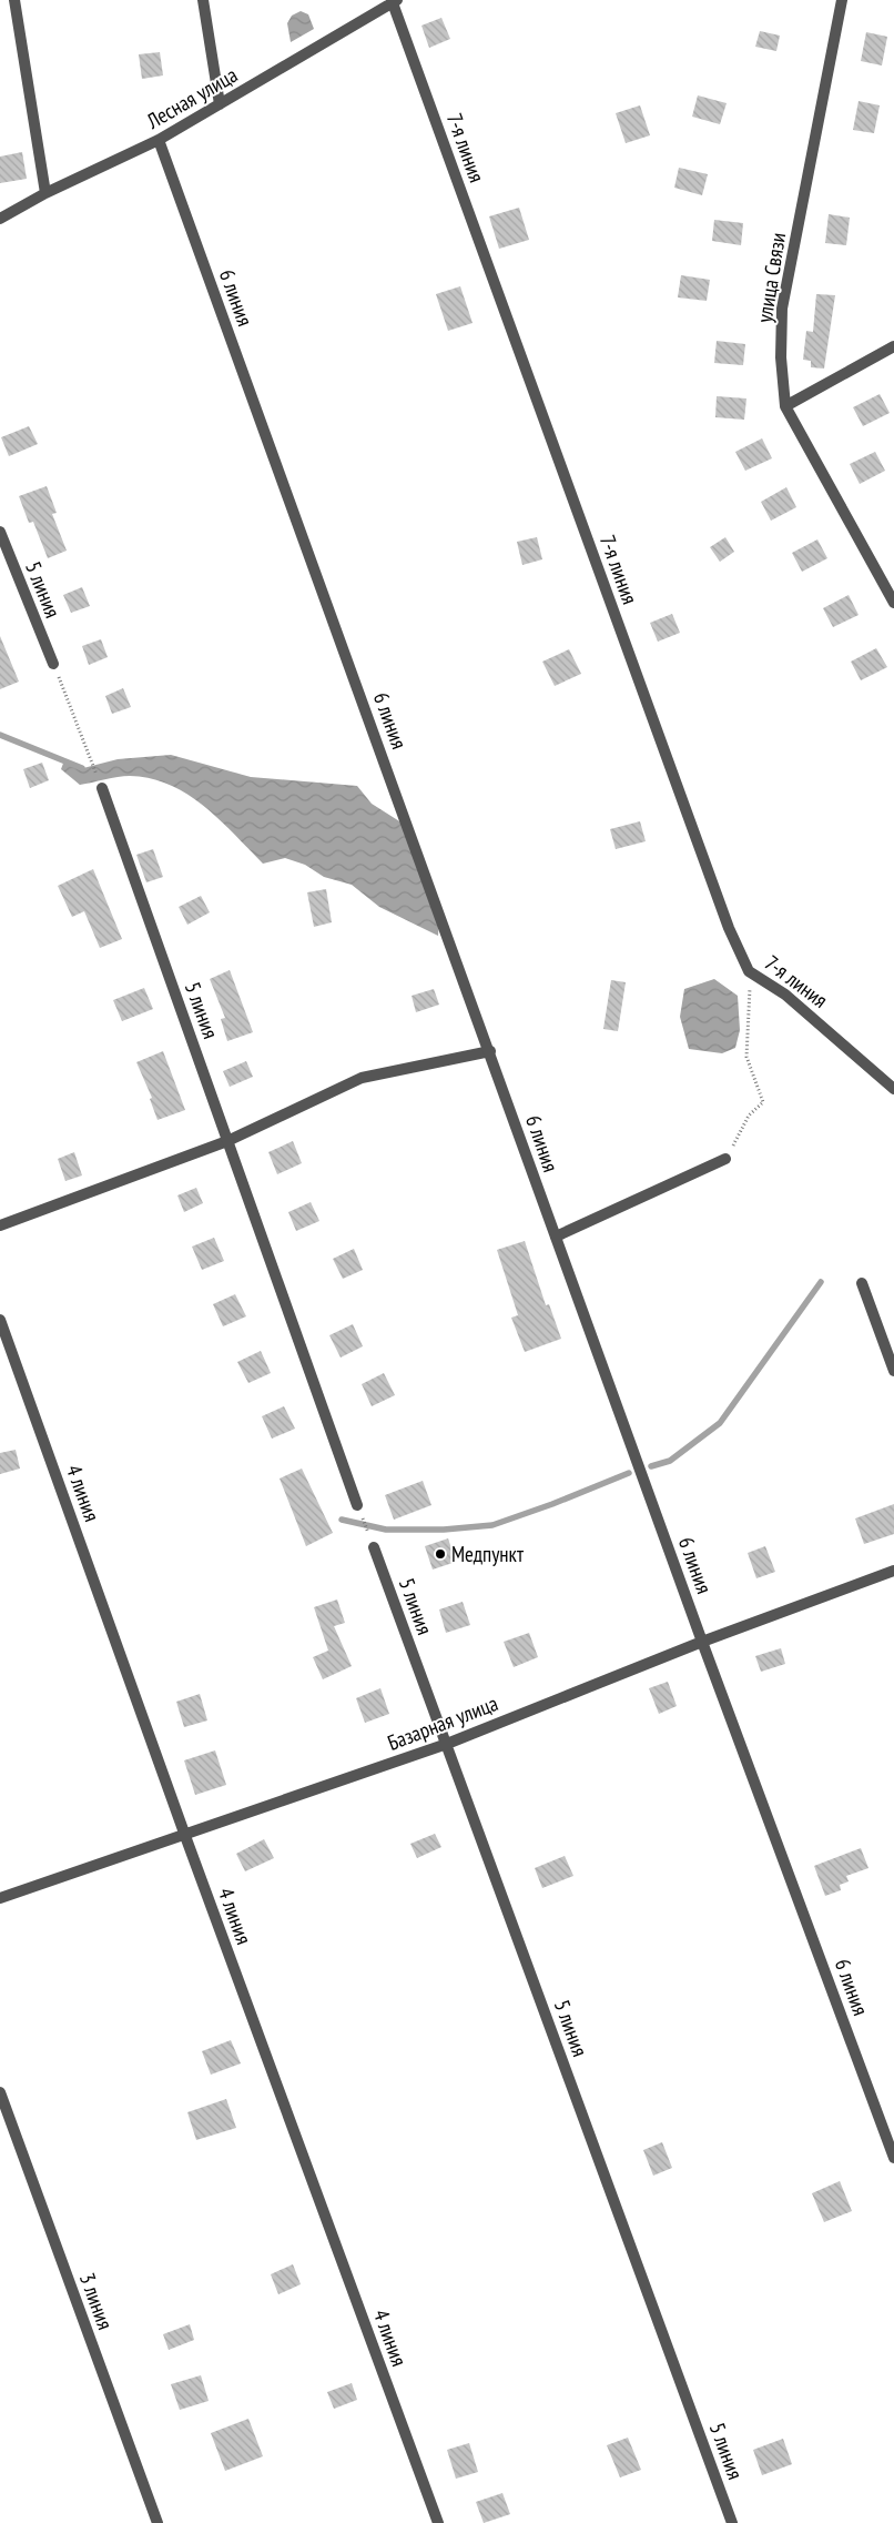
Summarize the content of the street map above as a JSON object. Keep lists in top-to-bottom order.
{
  "streets": {
    "street": [
      "Лесная улица",
      "7-я линия",
      "улица Связи",
      "6 линия",
      "5 линия",
      "4 линия",
      "Базарная улица",
      "3 линия"
    ]
  },
  "crossings": [
    ["Лесная улица", "7-я линия"],
    ["Лесная улица", "6 линия"],
    ["6 линия", "Базарная улица"],
    ["5 линия", "Базарная улица"],
    ["4 линия", "Базарная улица"]
  ],
  "places": ["Медпункт"]
}
